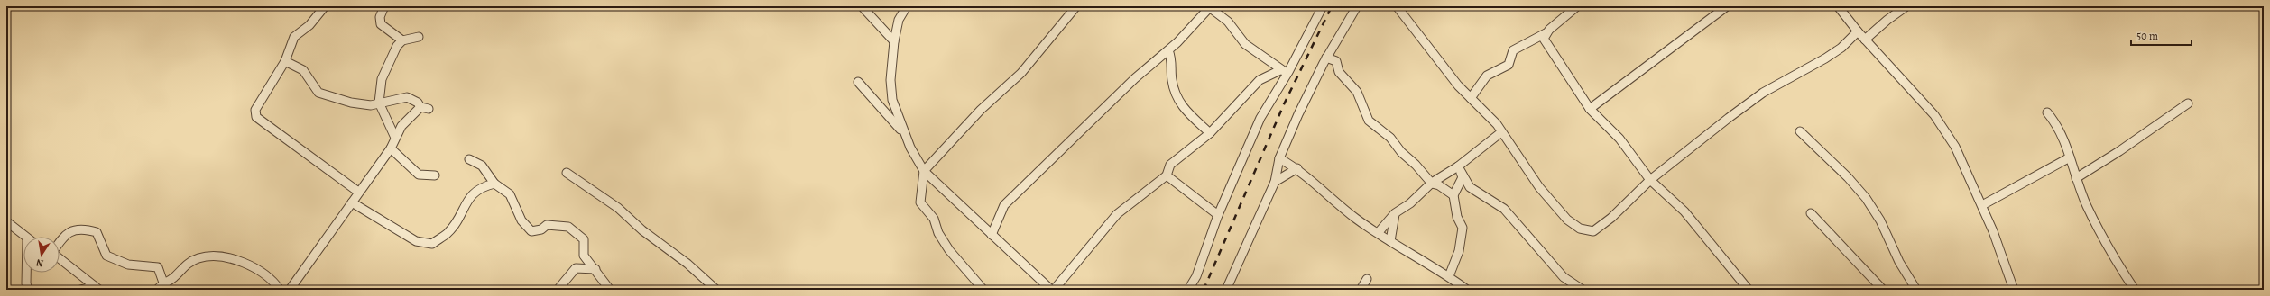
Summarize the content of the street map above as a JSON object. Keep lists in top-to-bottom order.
{
  "scale_bar": "50 m",
  "north": "bottom"
}
